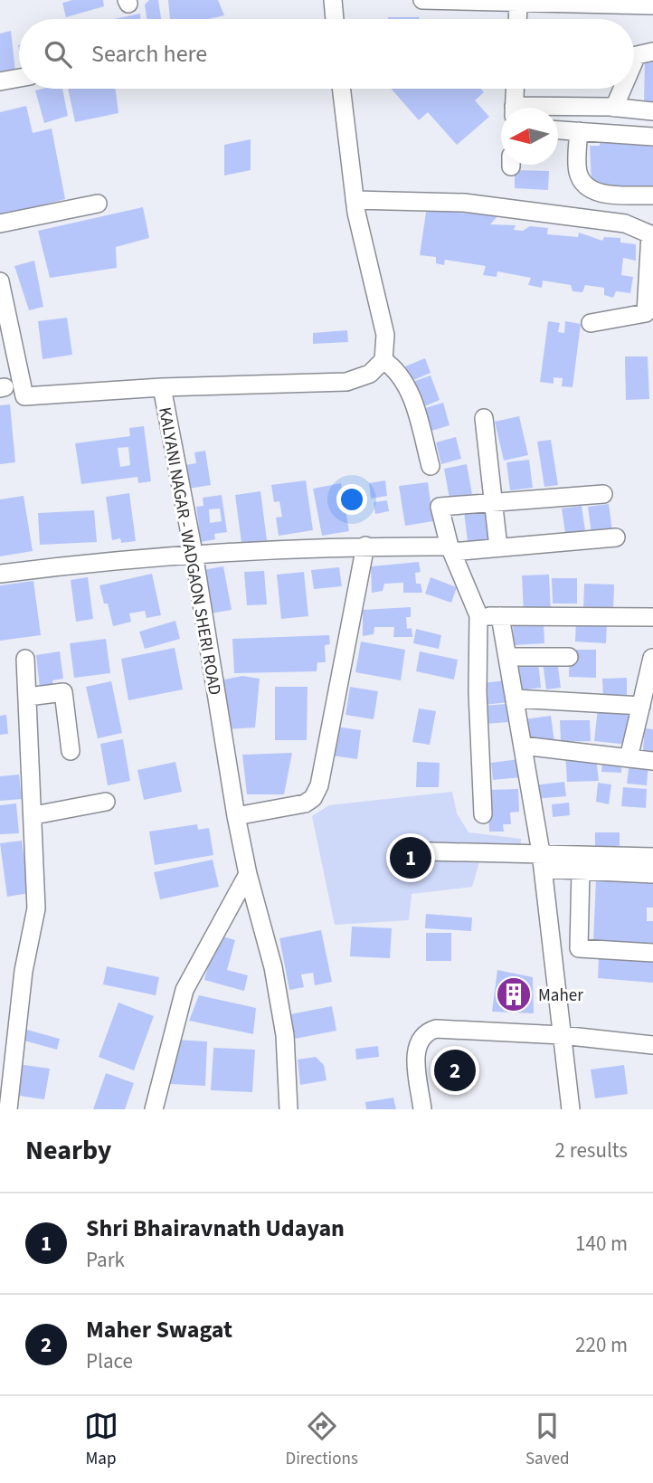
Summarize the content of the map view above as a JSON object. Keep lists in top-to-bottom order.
{
  "streets": {
    "street": ["KALYANI NAGAR - WADGAON SHERI ROAD"]
  },
  "places": {
    "building": ["Maher"]
  },
  "north": "left",
  "page": {
    "search": "Search here",
    "pins": ["1", "2"],
    "heading": ["Nearby", "2 results"],
    "list": [
      {
        "mark": "1",
        "name": "Shri Bhairavnath Udayan",
        "note": "Park",
        "value": "140 m"
      },
      {
        "mark": "2",
        "name": "Maher Swagat",
        "note": "Place",
        "value": "220 m"
      }
    ],
    "nav": ["Map", "Directions", "Saved"]
  }
}
